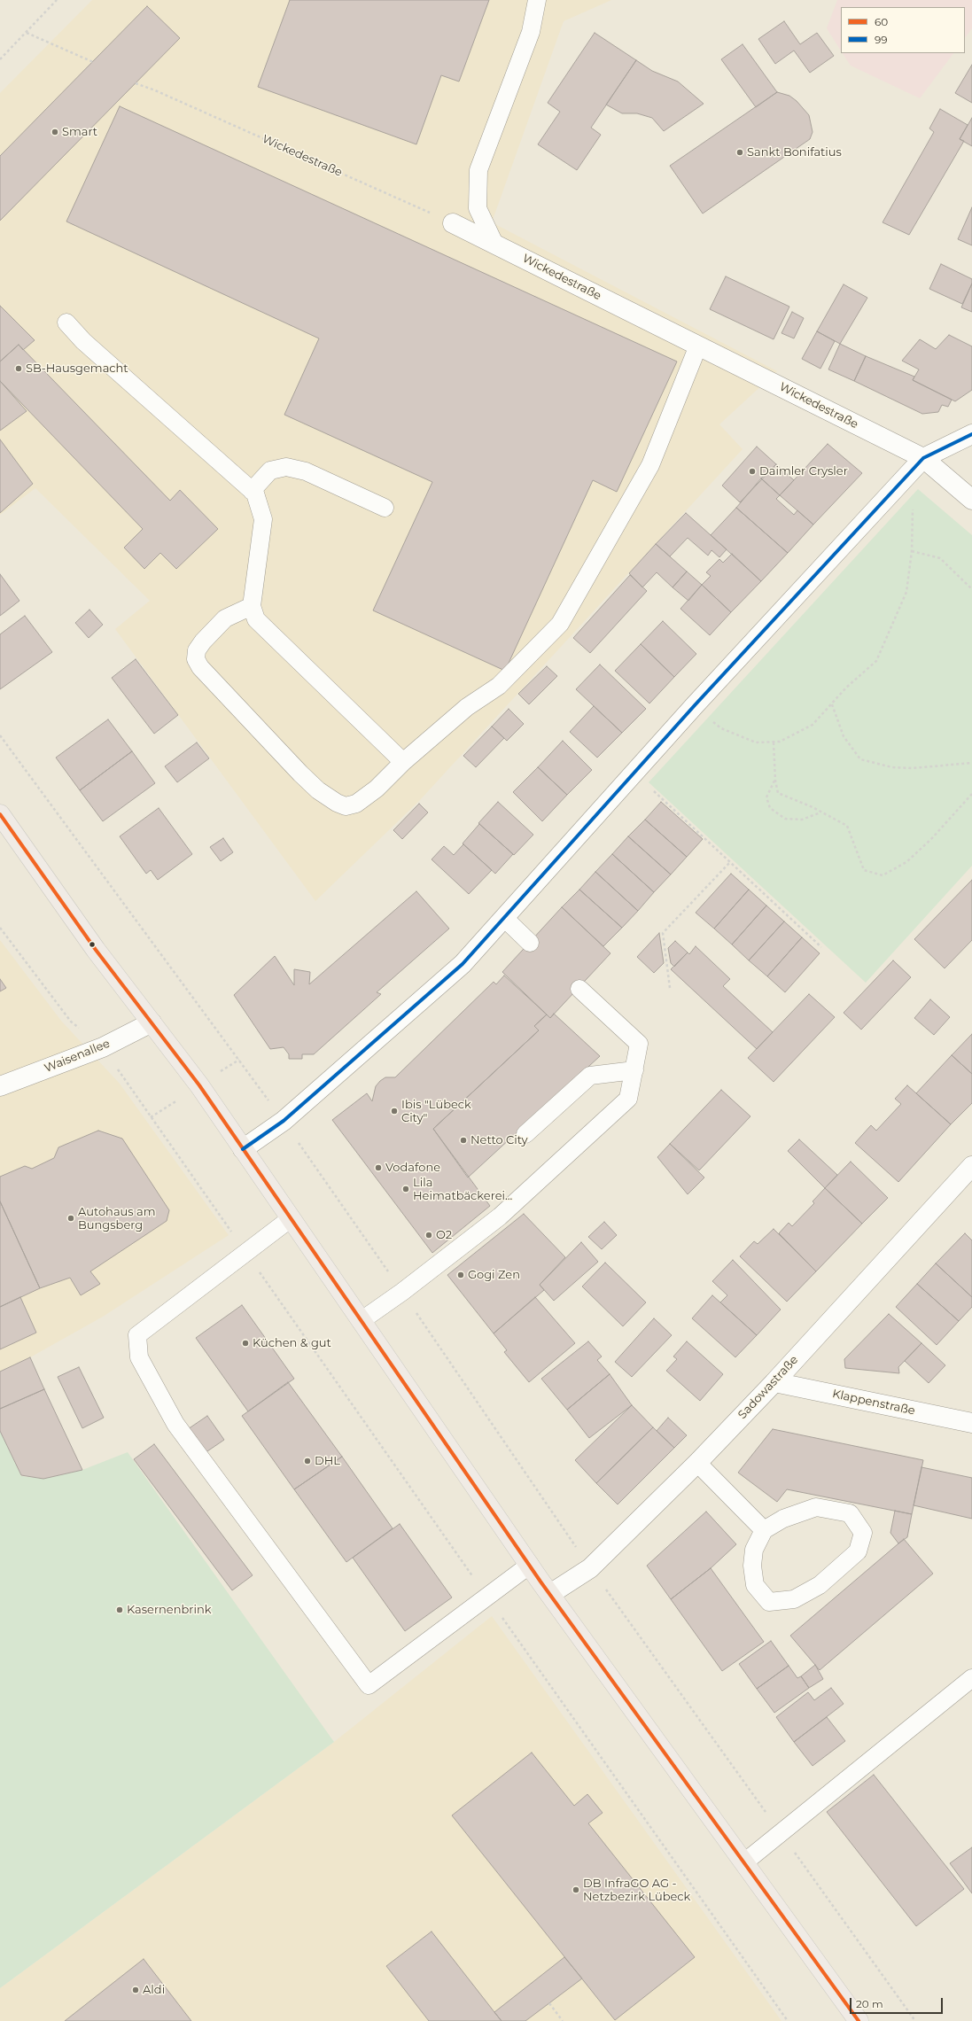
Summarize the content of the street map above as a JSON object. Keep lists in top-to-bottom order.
{
  "streets": {
    "street": [
      "Wickedestraße",
      "Waisenallee",
      "Sadowastraße",
      "Klappenstraße"
    ]
  },
  "crossings": [
    ["Sadowastraße", "Klappenstraße"]
  ],
  "places": [
    "Smart",
    "Sankt Bonifatius",
    "SB-Hausgemacht",
    "Daimler Crysler",
    "Ibis \"Lübeck City\"",
    "Netto City",
    "Vodafone",
    "Lila Heimatbäckerei...",
    "Autohaus am Bungsberg",
    "O2",
    "Gogi Zen",
    "Küchen & gut",
    "DHL",
    "Kasernenbrink",
    "DB InfraGO AG - Netzbezirk Lübeck",
    "Aldi"
  ],
  "lines": ["transit line 99", "transit line 60"],
  "legend": ["60", "99"],
  "scale_bar": "20 m"
}
